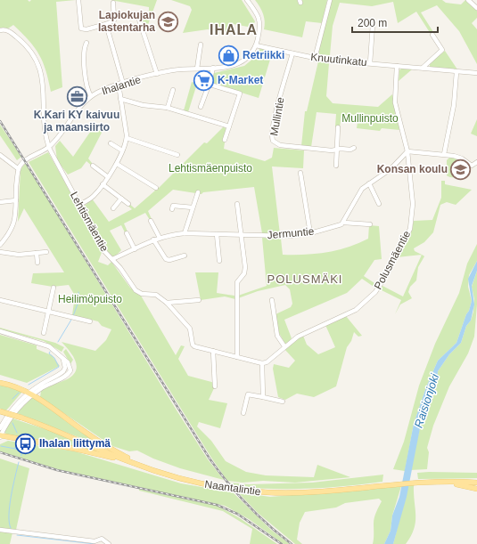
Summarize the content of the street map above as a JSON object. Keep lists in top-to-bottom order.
{
  "streets": {
    "main road": ["Naantalintie"],
    "street": [
      "Knuutinkatu",
      "Ihalantie",
      "Mullintie",
      "Lehtismäentie",
      "Jermuntie",
      "Polusmäentie"
    ]
  },
  "crossings": [
    ["Knuutinkatu", "Ihalantie"],
    ["Knuutinkatu", "Mullintie"],
    ["Knuutinkatu", "Polusmäentie"],
    ["Ihalantie", "Lehtismäentie"],
    ["Lehtismäentie", "Jermuntie"]
  ],
  "districts": ["IHALA", "POLUSMÄKI"],
  "water": ["Raisionjoki"],
  "parks": ["Mullinpuisto", "Lehtismäenpuisto", "Heilimöpuisto"],
  "places": {
    "school or university": ["Lapiokujan lastentarha", "Konsan koulu"],
    "shop": ["Retriikki"],
    "supermarket": ["K-Market"],
    "office": ["K.Kari KY kaivuu ja maansiirto"],
    "bus stop": ["Ihalan liittymä"]
  },
  "scale_bar": "200 m"
}
